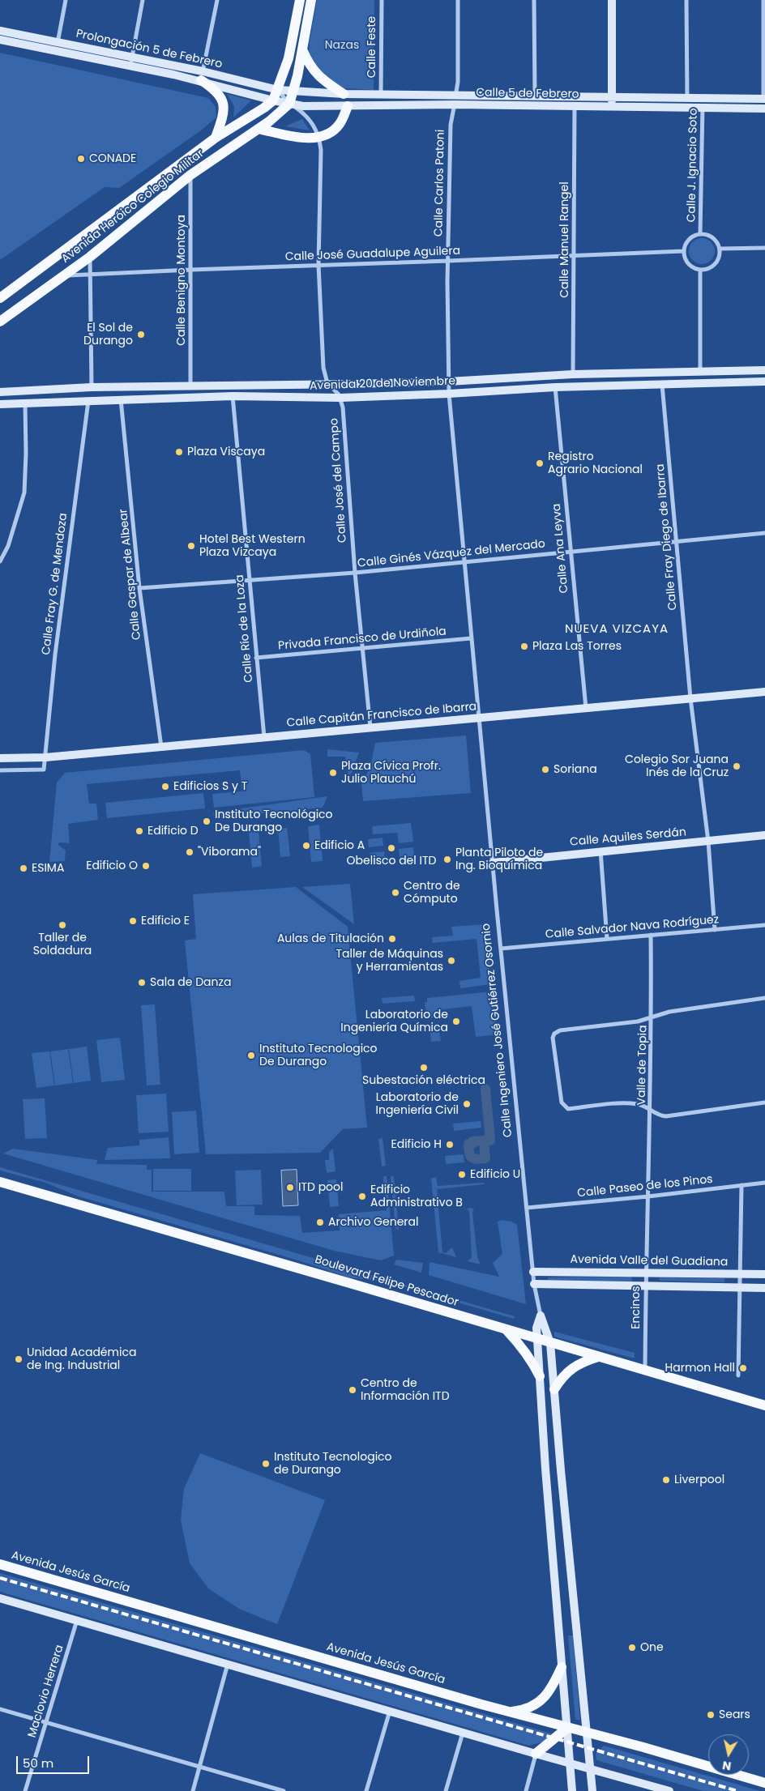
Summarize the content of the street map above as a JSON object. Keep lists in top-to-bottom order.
{
  "streets": {
    "main road": ["Avenida Heróico Colegio Militar", "Boulevard Felipe Pescador", "Avenida Jesús García"],
    "street": [
      "Calle Feste",
      "Prolongación 5 de Febrero",
      "Calle 5 de Febrero",
      "Calle J. Ignacio Soto",
      "Calle Carlos Patoni",
      "Calle Manuel Rangel",
      "Calle José Guadalupe Aguilera",
      "Calle Benigno Montoya",
      "Avenida 20 de Noviembre",
      "Calle José del Campo",
      "Calle Fray Diego de Ibarra",
      "Calle Ana Leyva",
      "Calle Ginés Vázquez del Mercado",
      "Calle Gaspar de Albear",
      "Calle Fray G. de Mendoza",
      "Calle Río de la Loza",
      "Privada Francisco de Urdiñola",
      "Calle Capitán Francisco de Ibarra",
      "Calle Aquiles Serdán",
      "Calle Salvador Nava Rodríguez",
      "Calle Ingeniero José Gutiérrez Osornio",
      "Valle de Topia",
      "Calle Paseo de los Pinos",
      "Avenida Valle del Guadiana",
      "Encinos",
      "Maclovio Herrera"
    ]
  },
  "crossings": [
    ["Calle Feste", "Calle 5 de Febrero"],
    ["Prolongación 5 de Febrero", "Calle 5 de Febrero"],
    ["Prolongación 5 de Febrero", "Avenida Heróico Colegio Militar"],
    ["Calle 5 de Febrero", "Calle J. Ignacio Soto"],
    ["Calle 5 de Febrero", "Calle Carlos Patoni"],
    ["Calle 5 de Febrero", "Avenida Heróico Colegio Militar"],
    ["Calle 5 de Febrero", "Calle Manuel Rangel"],
    ["Calle J. Ignacio Soto", "Calle José Guadalupe Aguilera"],
    ["Calle Carlos Patoni", "Calle José Guadalupe Aguilera"],
    ["Calle Carlos Patoni", "Avenida 20 de Noviembre"],
    ["Calle Carlos Patoni", "Calle Ginés Vázquez del Mercado"],
    ["Calle Carlos Patoni", "Calle Ingeniero José Gutiérrez Osornio"],
    ["Avenida Heróico Colegio Militar", "Calle José Guadalupe Aguilera"],
    ["Avenida Heróico Colegio Militar", "Calle Benigno Montoya"],
    ["Calle Manuel Rangel", "Calle José Guadalupe Aguilera"],
    ["Calle Manuel Rangel", "Avenida 20 de Noviembre"],
    ["Calle José Guadalupe Aguilera", "Calle Benigno Montoya"],
    ["Calle Benigno Montoya", "Avenida 20 de Noviembre"],
    ["Avenida 20 de Noviembre", "Calle José del Campo"],
    ["Avenida 20 de Noviembre", "Calle Fray Diego de Ibarra"],
    ["Avenida 20 de Noviembre", "Calle Ana Leyva"],
    ["Avenida 20 de Noviembre", "Calle Gaspar de Albear"],
    ["Avenida 20 de Noviembre", "Calle Fray G. de Mendoza"],
    ["Avenida 20 de Noviembre", "Calle Río de la Loza"],
    ["Calle José del Campo", "Calle Ginés Vázquez del Mercado"],
    ["Calle José del Campo", "Privada Francisco de Urdiñola"],
    ["Calle José del Campo", "Calle Capitán Francisco de Ibarra"],
    ["Calle Fray Diego de Ibarra", "Calle Ginés Vázquez del Mercado"],
    ["Calle Fray Diego de Ibarra", "Calle Capitán Francisco de Ibarra"],
    ["Calle Fray Diego de Ibarra", "Calle Aquiles Serdán"],
    ["Calle Fray Diego de Ibarra", "Calle Salvador Nava Rodríguez"],
    ["Calle Ana Leyva", "Calle Ginés Vázquez del Mercado"],
    ["Calle Ana Leyva", "Calle Capitán Francisco de Ibarra"],
    ["Calle Ginés Vázquez del Mercado", "Calle Gaspar de Albear"],
    ["Calle Ginés Vázquez del Mercado", "Calle Río de la Loza"],
    ["Calle Ginés Vázquez del Mercado", "Calle Ingeniero José Gutiérrez Osornio"],
    ["Calle Gaspar de Albear", "Calle Capitán Francisco de Ibarra"],
    ["Calle Fray G. de Mendoza", "Calle Capitán Francisco de Ibarra"],
    ["Calle Río de la Loza", "Privada Francisco de Urdiñola"],
    ["Calle Río de la Loza", "Calle Capitán Francisco de Ibarra"],
    ["Privada Francisco de Urdiñola", "Calle Ingeniero José Gutiérrez Osornio"],
    ["Calle Capitán Francisco de Ibarra", "Calle Ingeniero José Gutiérrez Osornio"],
    ["Calle Aquiles Serdán", "Calle Ingeniero José Gutiérrez Osornio"],
    ["Calle Salvador Nava Rodríguez", "Calle Ingeniero José Gutiérrez Osornio"],
    ["Calle Salvador Nava Rodríguez", "Valle de Topia"],
    ["Calle Ingeniero José Gutiérrez Osornio", "Calle Paseo de los Pinos"],
    ["Calle Ingeniero José Gutiérrez Osornio", "Avenida Valle del Guadiana"],
    ["Calle Ingeniero José Gutiérrez Osornio", "Boulevard Felipe Pescador"],
    ["Calle Ingeniero José Gutiérrez Osornio", "Avenida Jesús García"],
    ["Valle de Topia", "Calle Paseo de los Pinos"],
    ["Valle de Topia", "Encinos"],
    ["Calle Paseo de los Pinos", "Encinos"],
    ["Avenida Valle del Guadiana", "Encinos"],
    ["Boulevard Felipe Pescador", "Encinos"]
  ],
  "districts": ["NUEVA VIZCAYA"],
  "parks": ["Nazas"],
  "places": [
    "CONADE",
    "El Sol de Durango",
    "Plaza Viscaya",
    "Registro Agrario Nacional",
    "Hotel Best Western Plaza Vizcaya",
    "Plaza Las Torres",
    "Colegio Sor Juana Inés de la Cruz",
    "Soriana",
    "Plaza Cívica Profr. Julio Plauchú",
    "Edificios S y T",
    "Instituto Tecnológico De Durango",
    "Edificio D",
    "Edificio A",
    "Obelisco del ITD",
    "\"Viborama\"",
    "Planta Piloto de Ing. Bioquímica",
    "Edificio O",
    "ESIMA",
    "Centro de Cómputo",
    "Edificio E",
    "Taller de Soldadura",
    "Aulas de Titulación",
    "Taller de Máquinas y Herramientas",
    "Sala de Danza",
    "Laboratorio de Ingeniería Química",
    "Instituto Tecnologico De Durango",
    "Subestación eléctrica",
    "Laboratorio de Ingeniería Civil",
    "Edificio H",
    "Edificio U",
    "ITD pool",
    "Edificio Administrativo B",
    "Archivo General",
    "Unidad Académica de Ing. Industrial",
    "Harmon Hall",
    "Centro de Información ITD",
    "Instituto Tecnologico de Durango",
    "Liverpool",
    "One",
    "Sears"
  ],
  "scale_bar": "50 m",
  "north": "bottom"
}
